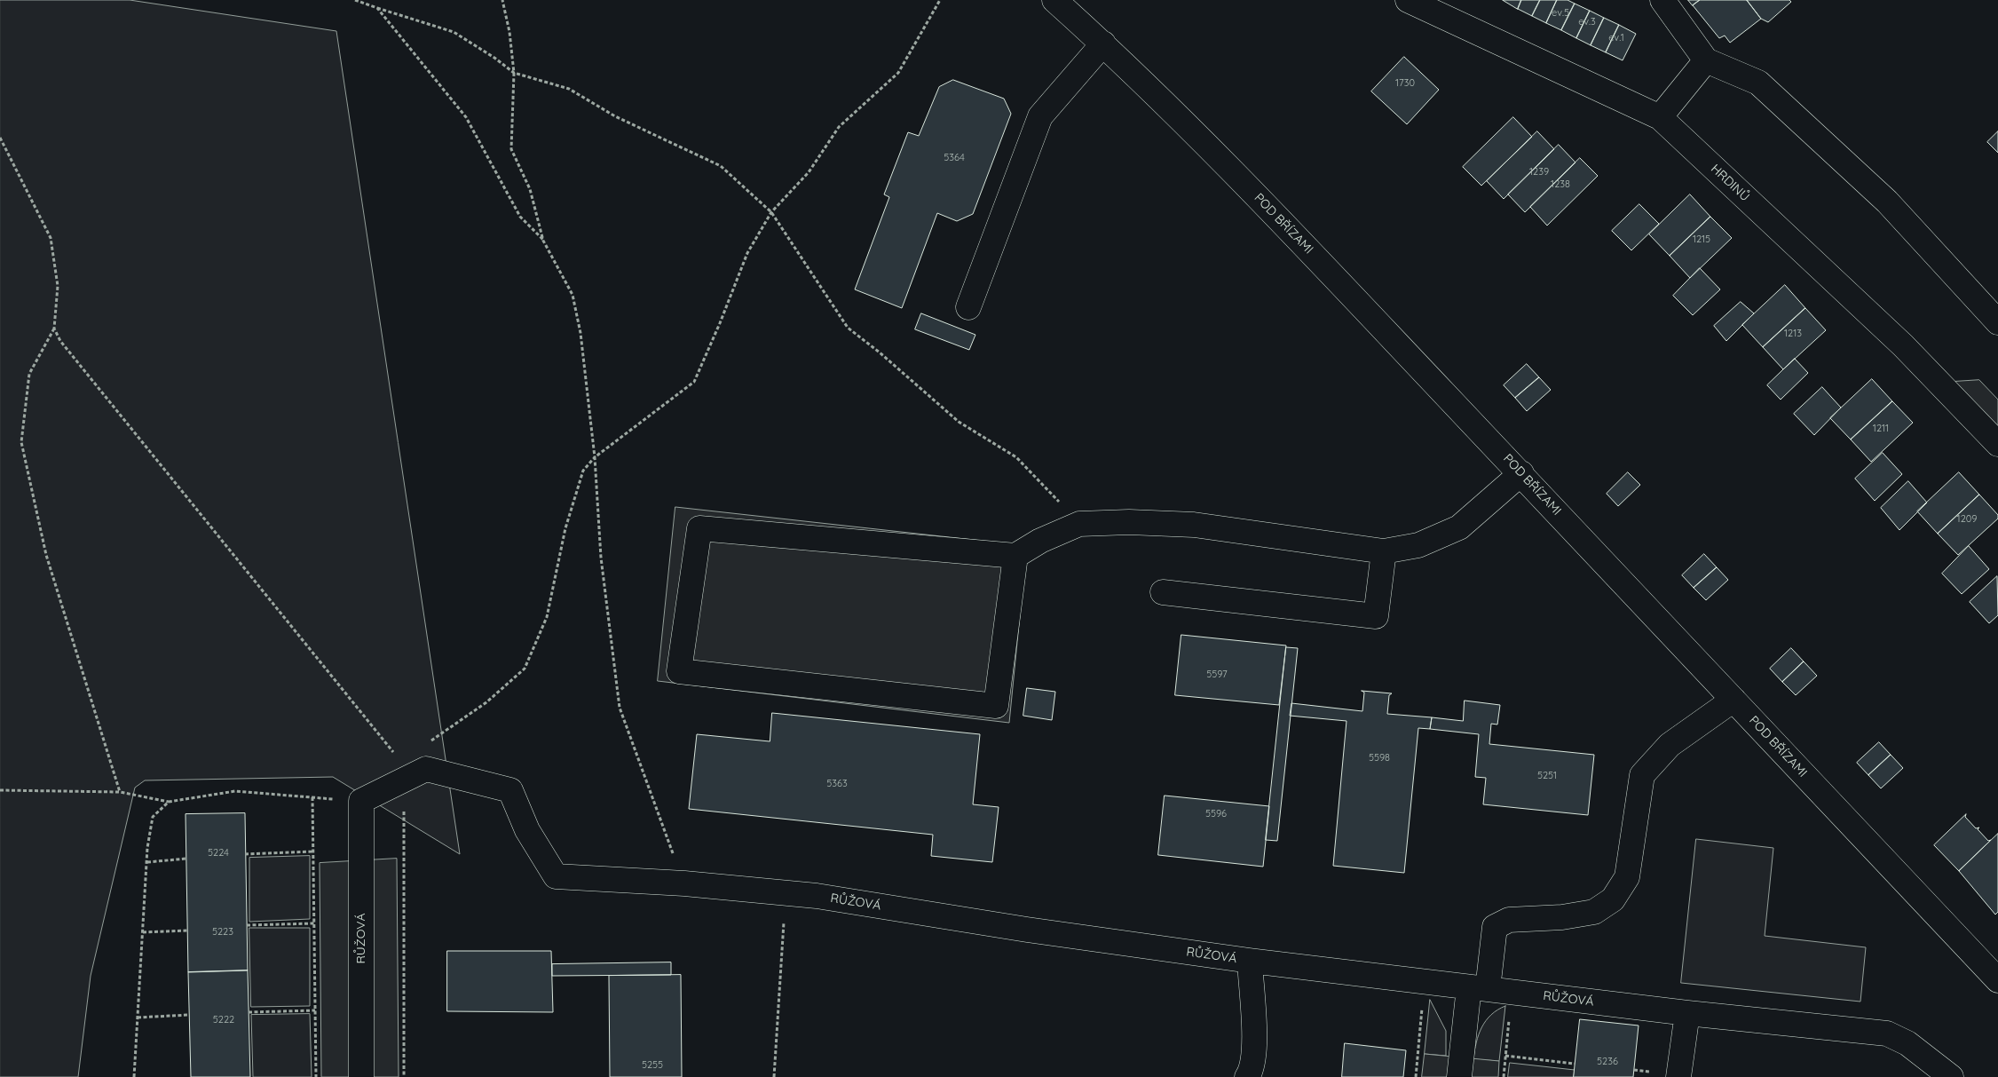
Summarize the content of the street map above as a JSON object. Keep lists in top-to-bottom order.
{
  "streets": {
    "street": ["HRDINŮ", "POD BŘÍZAMI", "RŮŽOVÁ"]
  },
  "house_numbers": [
    "ev.5",
    "ev.3",
    "ev.1",
    "1730",
    "5364",
    "1239",
    "1238",
    "1215",
    "1213",
    "1211",
    "1209",
    "5597",
    "5598",
    "5251",
    "5363",
    "5596",
    "5224",
    "5223",
    "5222",
    "5236",
    "5255"
  ]
}
